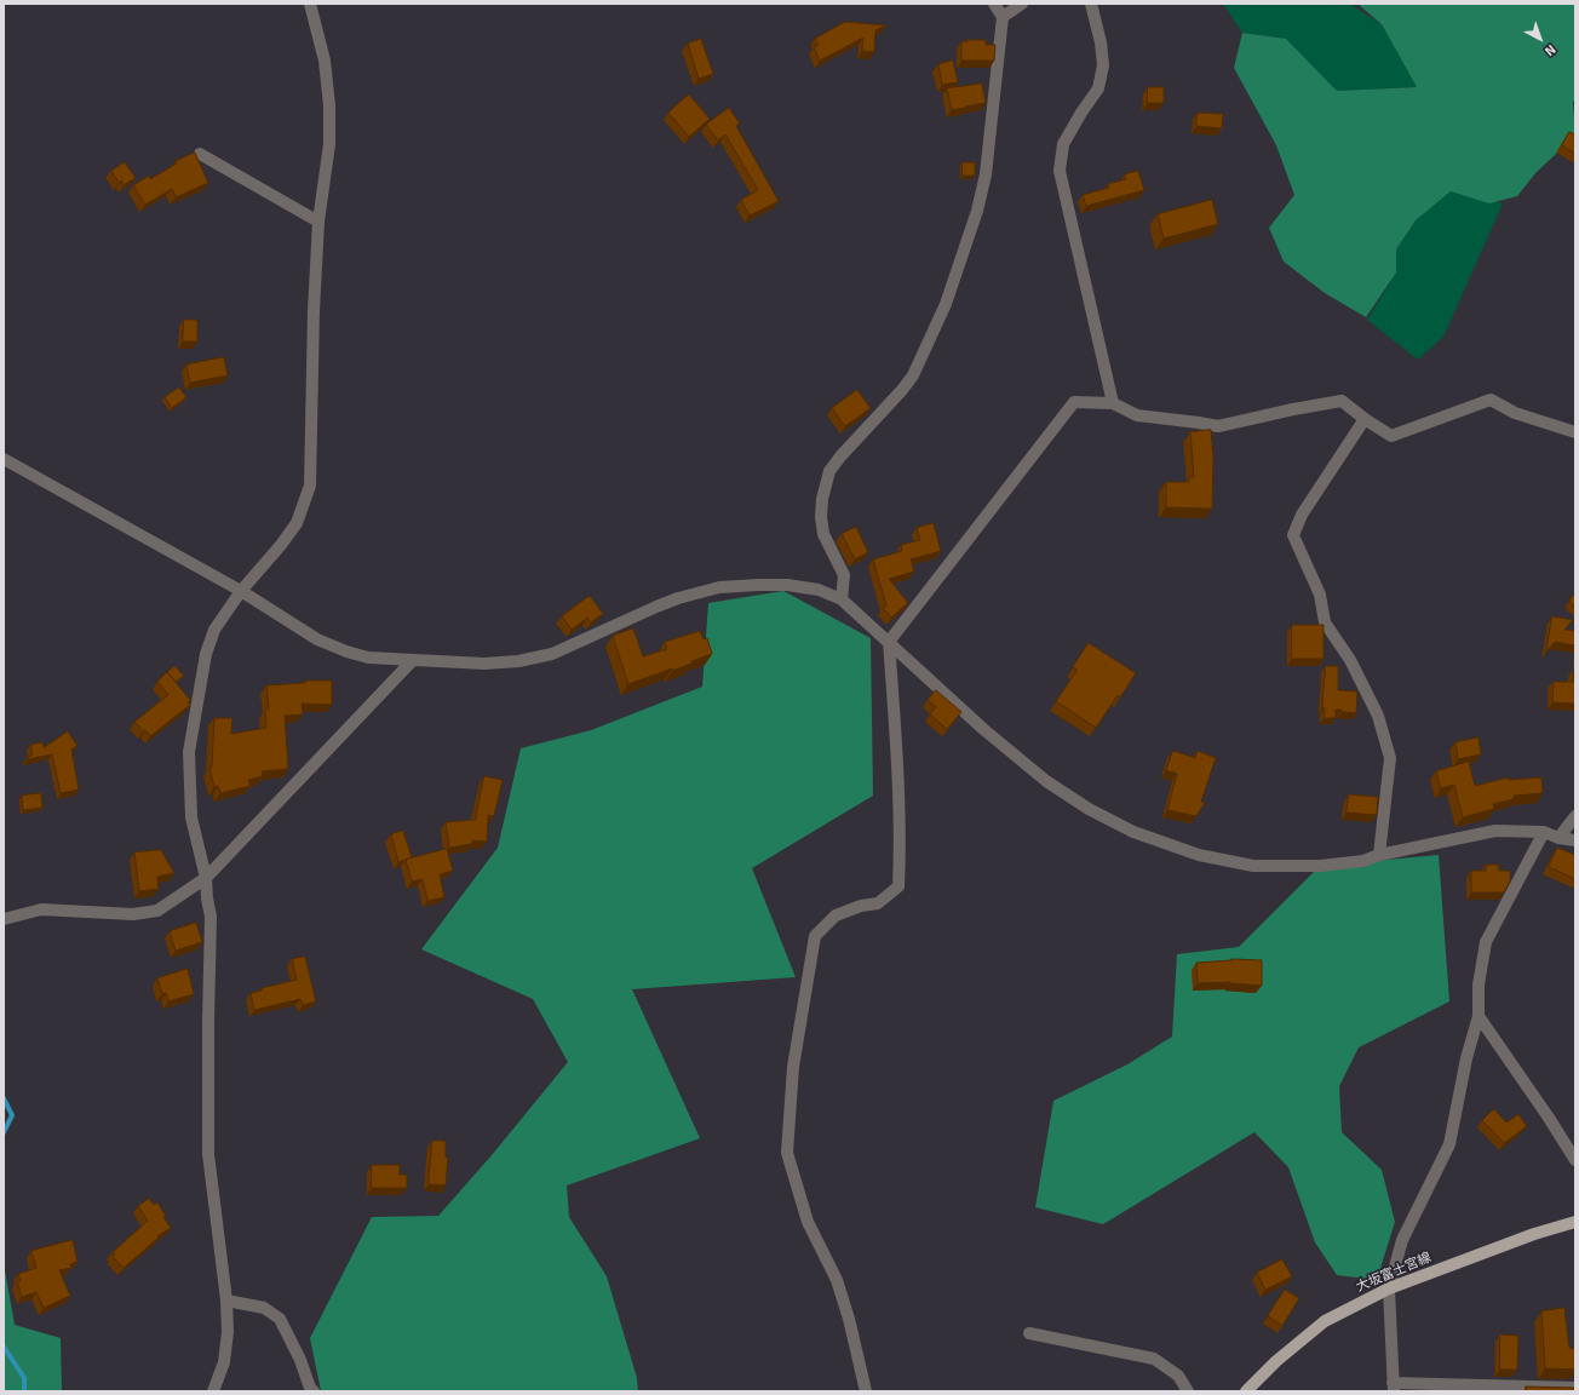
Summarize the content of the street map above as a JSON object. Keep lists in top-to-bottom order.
{
  "streets": {
    "main road": ["大坂富士宮線"]
  },
  "north": "bottom right"
}
